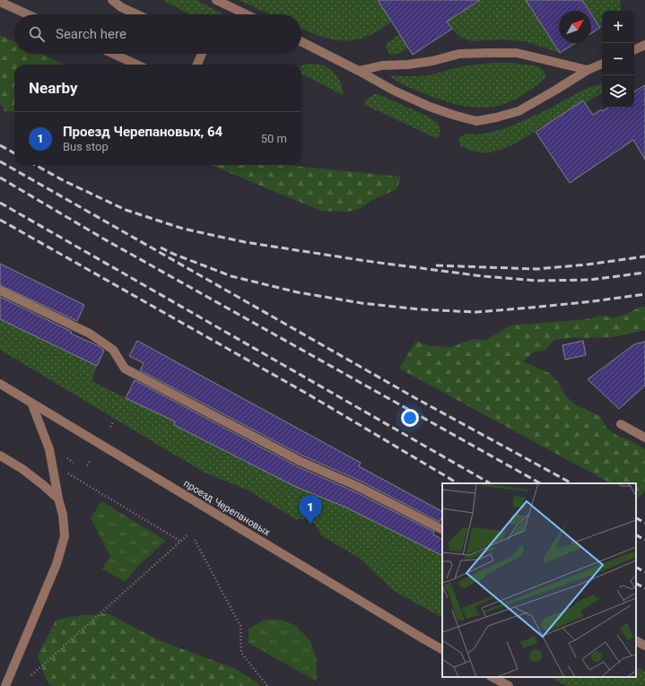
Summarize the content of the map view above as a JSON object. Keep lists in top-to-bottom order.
{
  "streets": {
    "street": ["проезд Черепановых"]
  },
  "north": "top right",
  "page": {
    "map_buttons": ["+", "−"],
    "search": "Search here",
    "heading": "Nearby",
    "list": [
      {
        "mark": "1",
        "name": "Проезд Черепановых, 64",
        "note": "Bus stop",
        "value": "50 m"
      }
    ],
    "pins": "1"
  }
}
